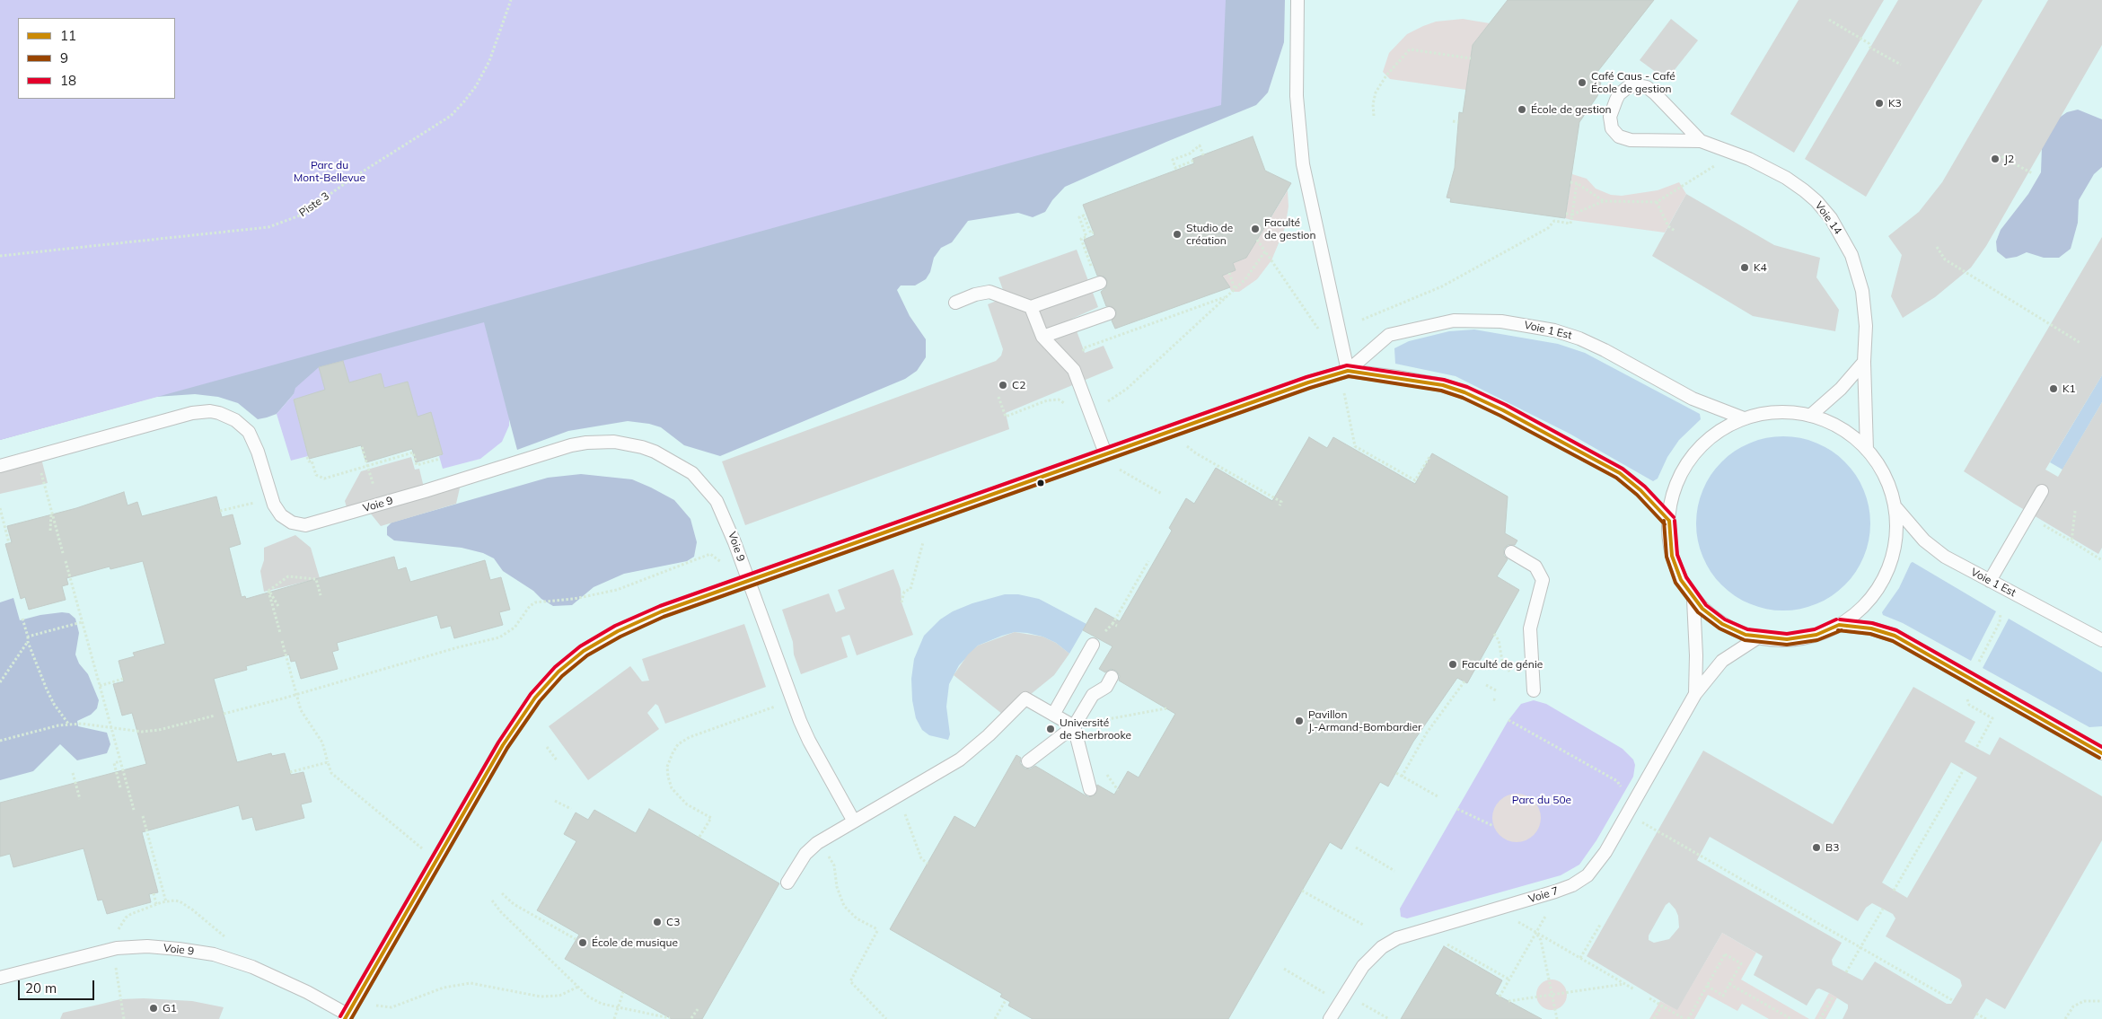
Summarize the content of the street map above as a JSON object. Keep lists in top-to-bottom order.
{
  "streets": {
    "lane": [
      "Voie 14",
      "Voie 1 Est",
      "Voie 9",
      "Voie 7"
    ],
    "path": ["Piste 3"]
  },
  "parks": ["Parc du Mont-Bellevue", "Parc du 50e"],
  "places": [
    "Café Caus - Café École de gestion",
    "K3",
    "École de gestion",
    "J2",
    "Faculté de gestion",
    "Studio de création",
    "K4",
    "C2",
    "K1",
    "Faculté de génie",
    "Pavillon J.-Armand-Bombardier",
    "Université de Sherbrooke",
    "B3",
    "C3",
    "École de musique",
    "G1"
  ],
  "lines": ["transit line 18", "transit line 11", "transit line 9"],
  "legend": ["11", "9", "18"],
  "scale_bar": "20 m"
}
